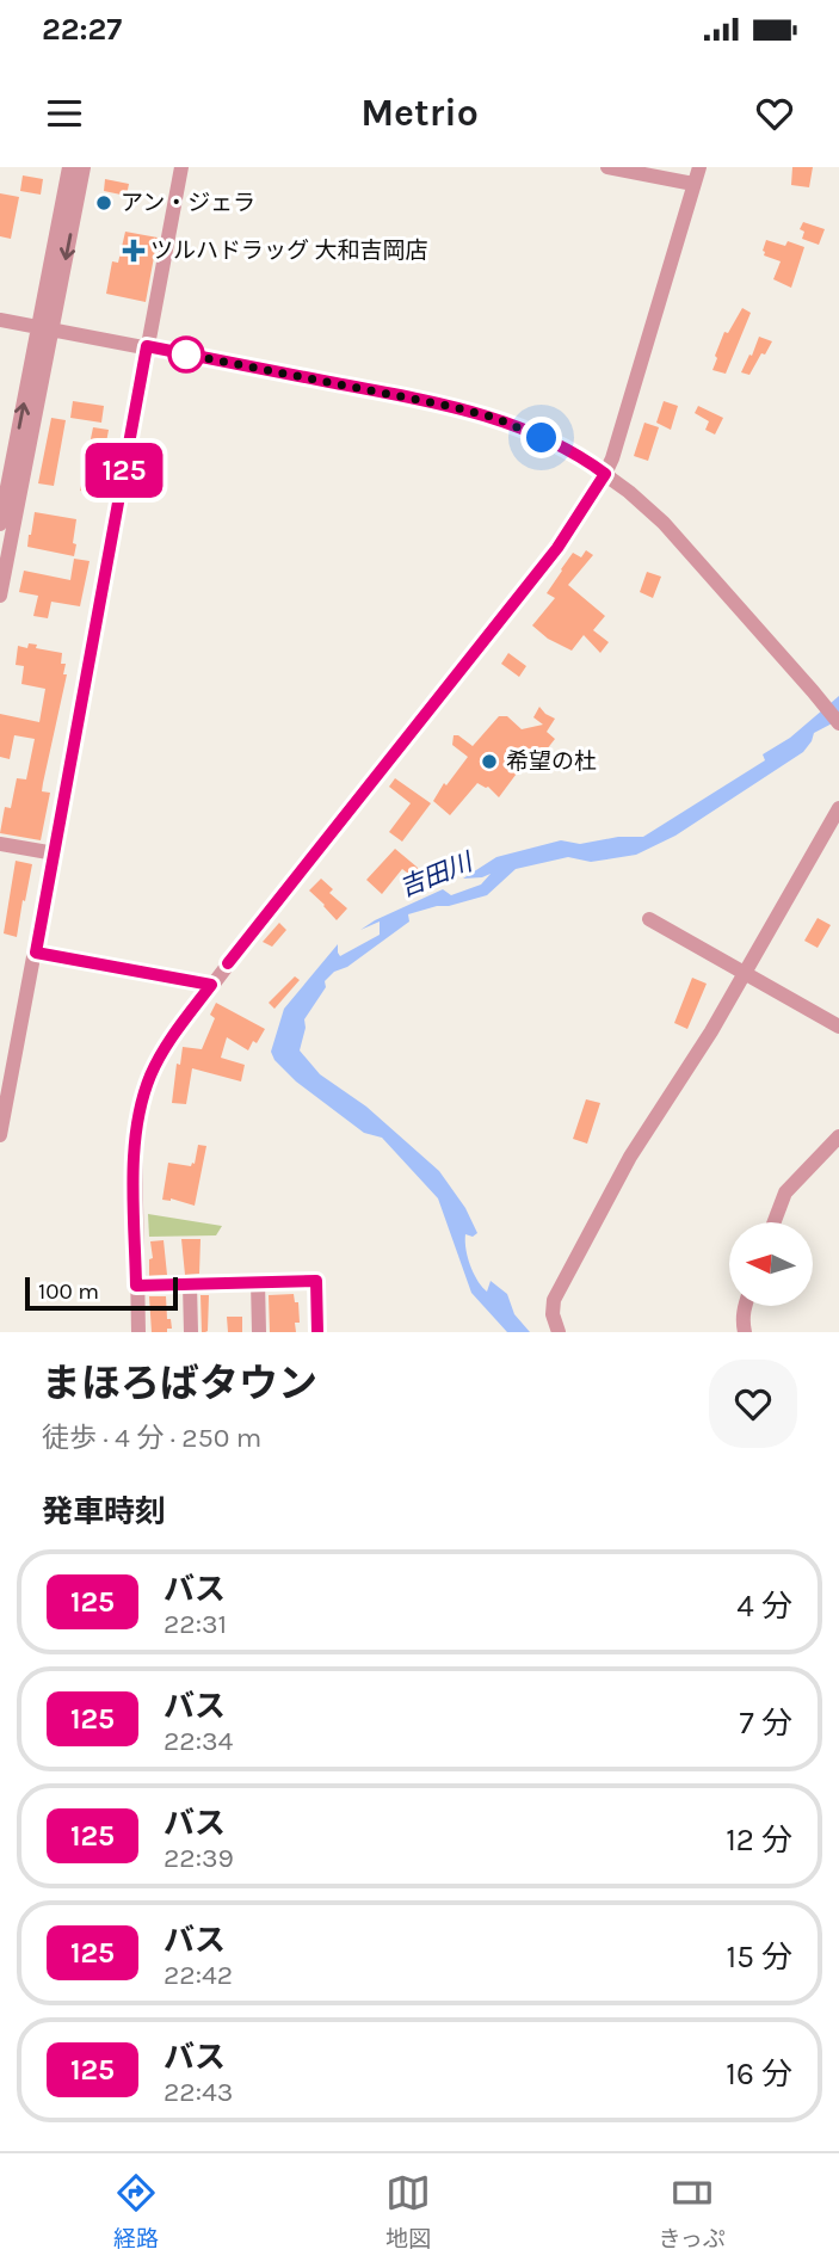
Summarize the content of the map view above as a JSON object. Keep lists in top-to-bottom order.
{
  "water": ["吉田川"],
  "places": {
    "other": ["アン・ジェラ", "希望の杜"],
    "health": ["ツルハドラッグ 大和吉岡店"]
  },
  "lines": ["bus line 125"],
  "scale_bar": "100 m",
  "north": "left",
  "page": {
    "status": "22:27",
    "header": "Metrio",
    "on_map": "125",
    "scale": "100 m",
    "heading": [
      ["まほろばタウン", "徒歩 · 4 分 · 250 m"],
      "発車時刻"
    ],
    "list": [
      {
        "mark": "125",
        "name": "バス",
        "note": "22:31",
        "value": "4 分"
      },
      {
        "mark": "125",
        "name": "バス",
        "note": "22:34",
        "value": "7 分"
      },
      {
        "mark": "125",
        "name": "バス",
        "note": "22:39",
        "value": "12 分"
      },
      {
        "mark": "125",
        "name": "バス",
        "note": "22:42",
        "value": "15 分"
      },
      {
        "mark": "125",
        "name": "バス",
        "note": "22:43",
        "value": "16 分"
      }
    ],
    "tabs": ["経路", "地図", "きっぷ"]
  }
}
